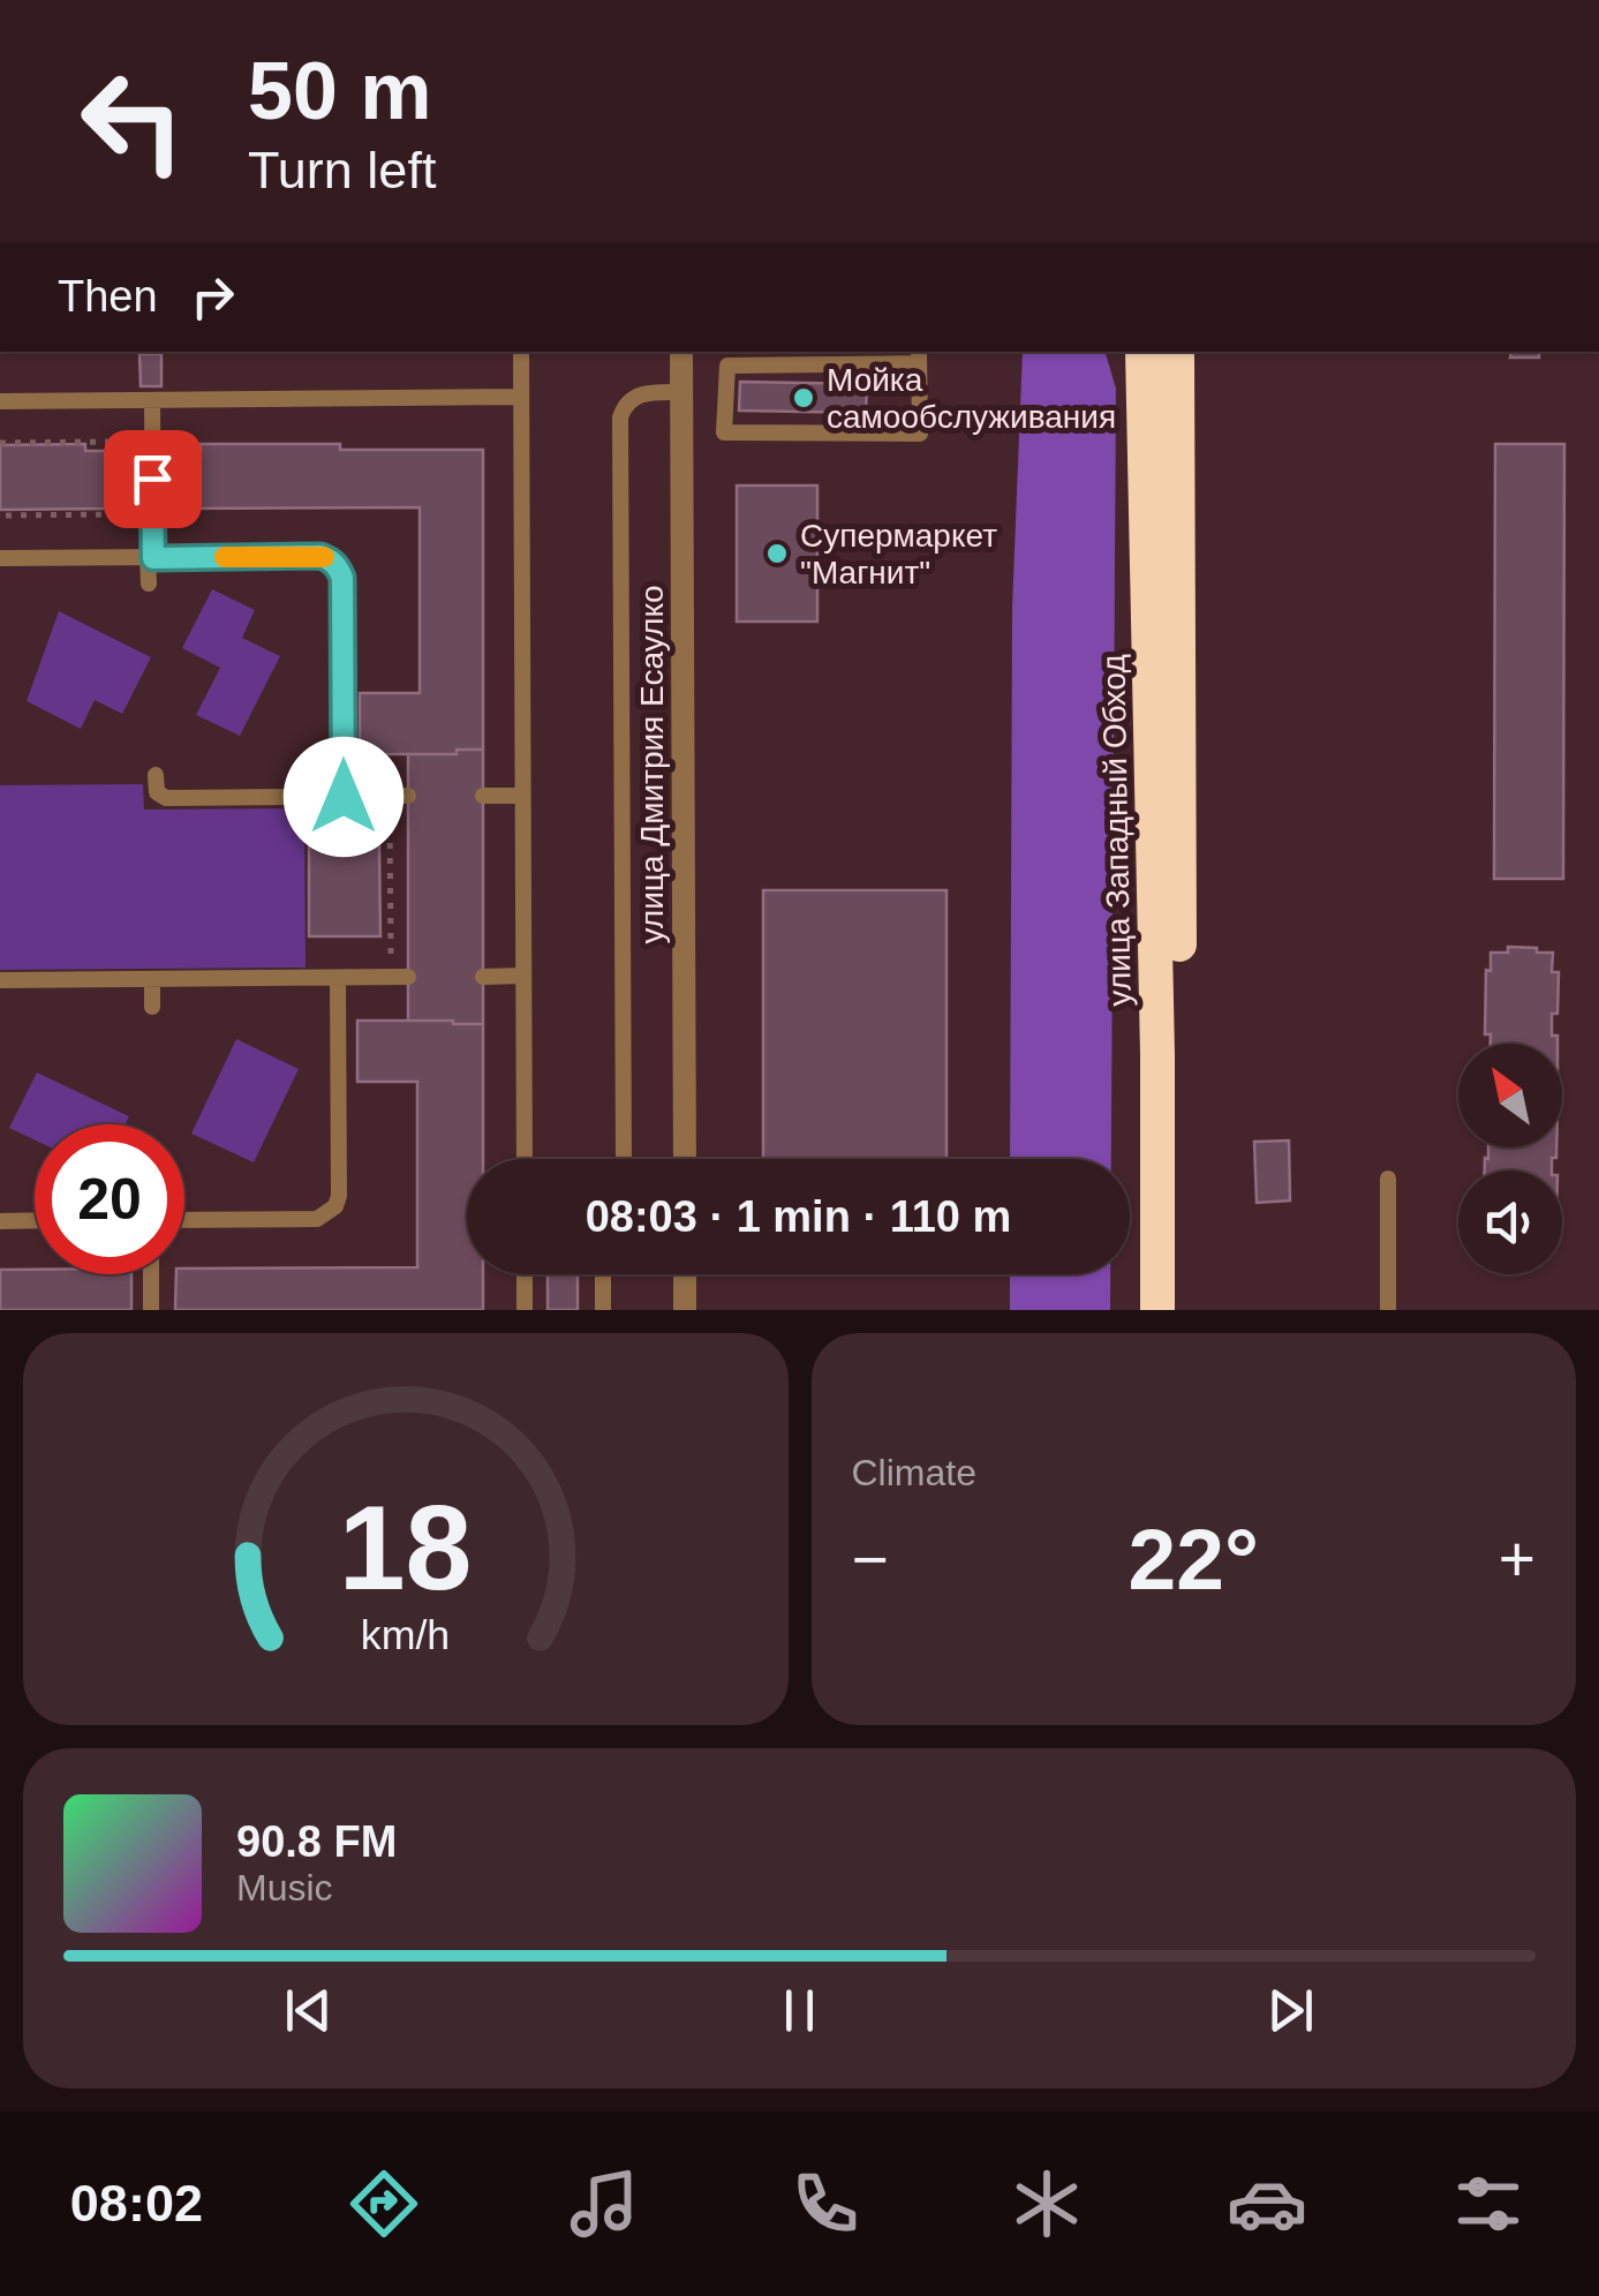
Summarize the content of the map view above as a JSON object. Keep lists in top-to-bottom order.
{
  "streets": {
    "highway": ["улица Западный Обход"],
    "street": ["улица Дмитрия Есаулко"]
  },
  "places": ["Мойка самообслуживания", "Супермаркет \"Магнит\""],
  "north": "top left",
  "page": {
    "turn": ["50 m", "Turn left"],
    "then": "Then",
    "limit": "20",
    "trip": "08:03 · 1 min · 110 m",
    "tile": "Climate",
    "heat": ["−", "22°", "+"],
    "song": ["90.8 FM", "Music"],
    "tabs": "08:02",
    "gauge": ["18", "km/h"]
  }
}
